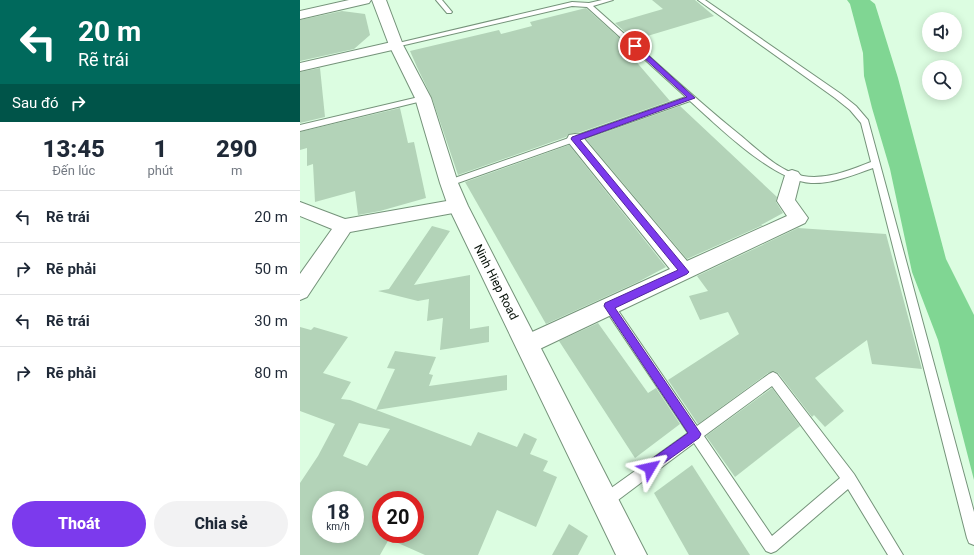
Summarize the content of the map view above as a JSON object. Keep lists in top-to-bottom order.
{
  "streets": {
    "main road": ["Ninh Hiep Road"]
  },
  "page": {
    "turn": ["20 m", "Rẽ trái"],
    "then": "Sau đó",
    "eta": [
      "13:45",
      "Đến lúc",
      "1",
      "phút",
      "290",
      "m"
    ],
    "list": [
      {
        "name": "Rẽ trái",
        "value": "20 m"
      },
      {
        "name": "Rẽ phải",
        "value": "50 m"
      },
      {
        "name": "Rẽ trái",
        "value": "30 m"
      },
      {
        "name": "Rẽ phải",
        "value": "80 m"
      }
    ],
    "speed": "18 km/h",
    "limit": "20",
    "buttons": ["Thoát", "Chia sẻ"]
  }
}
